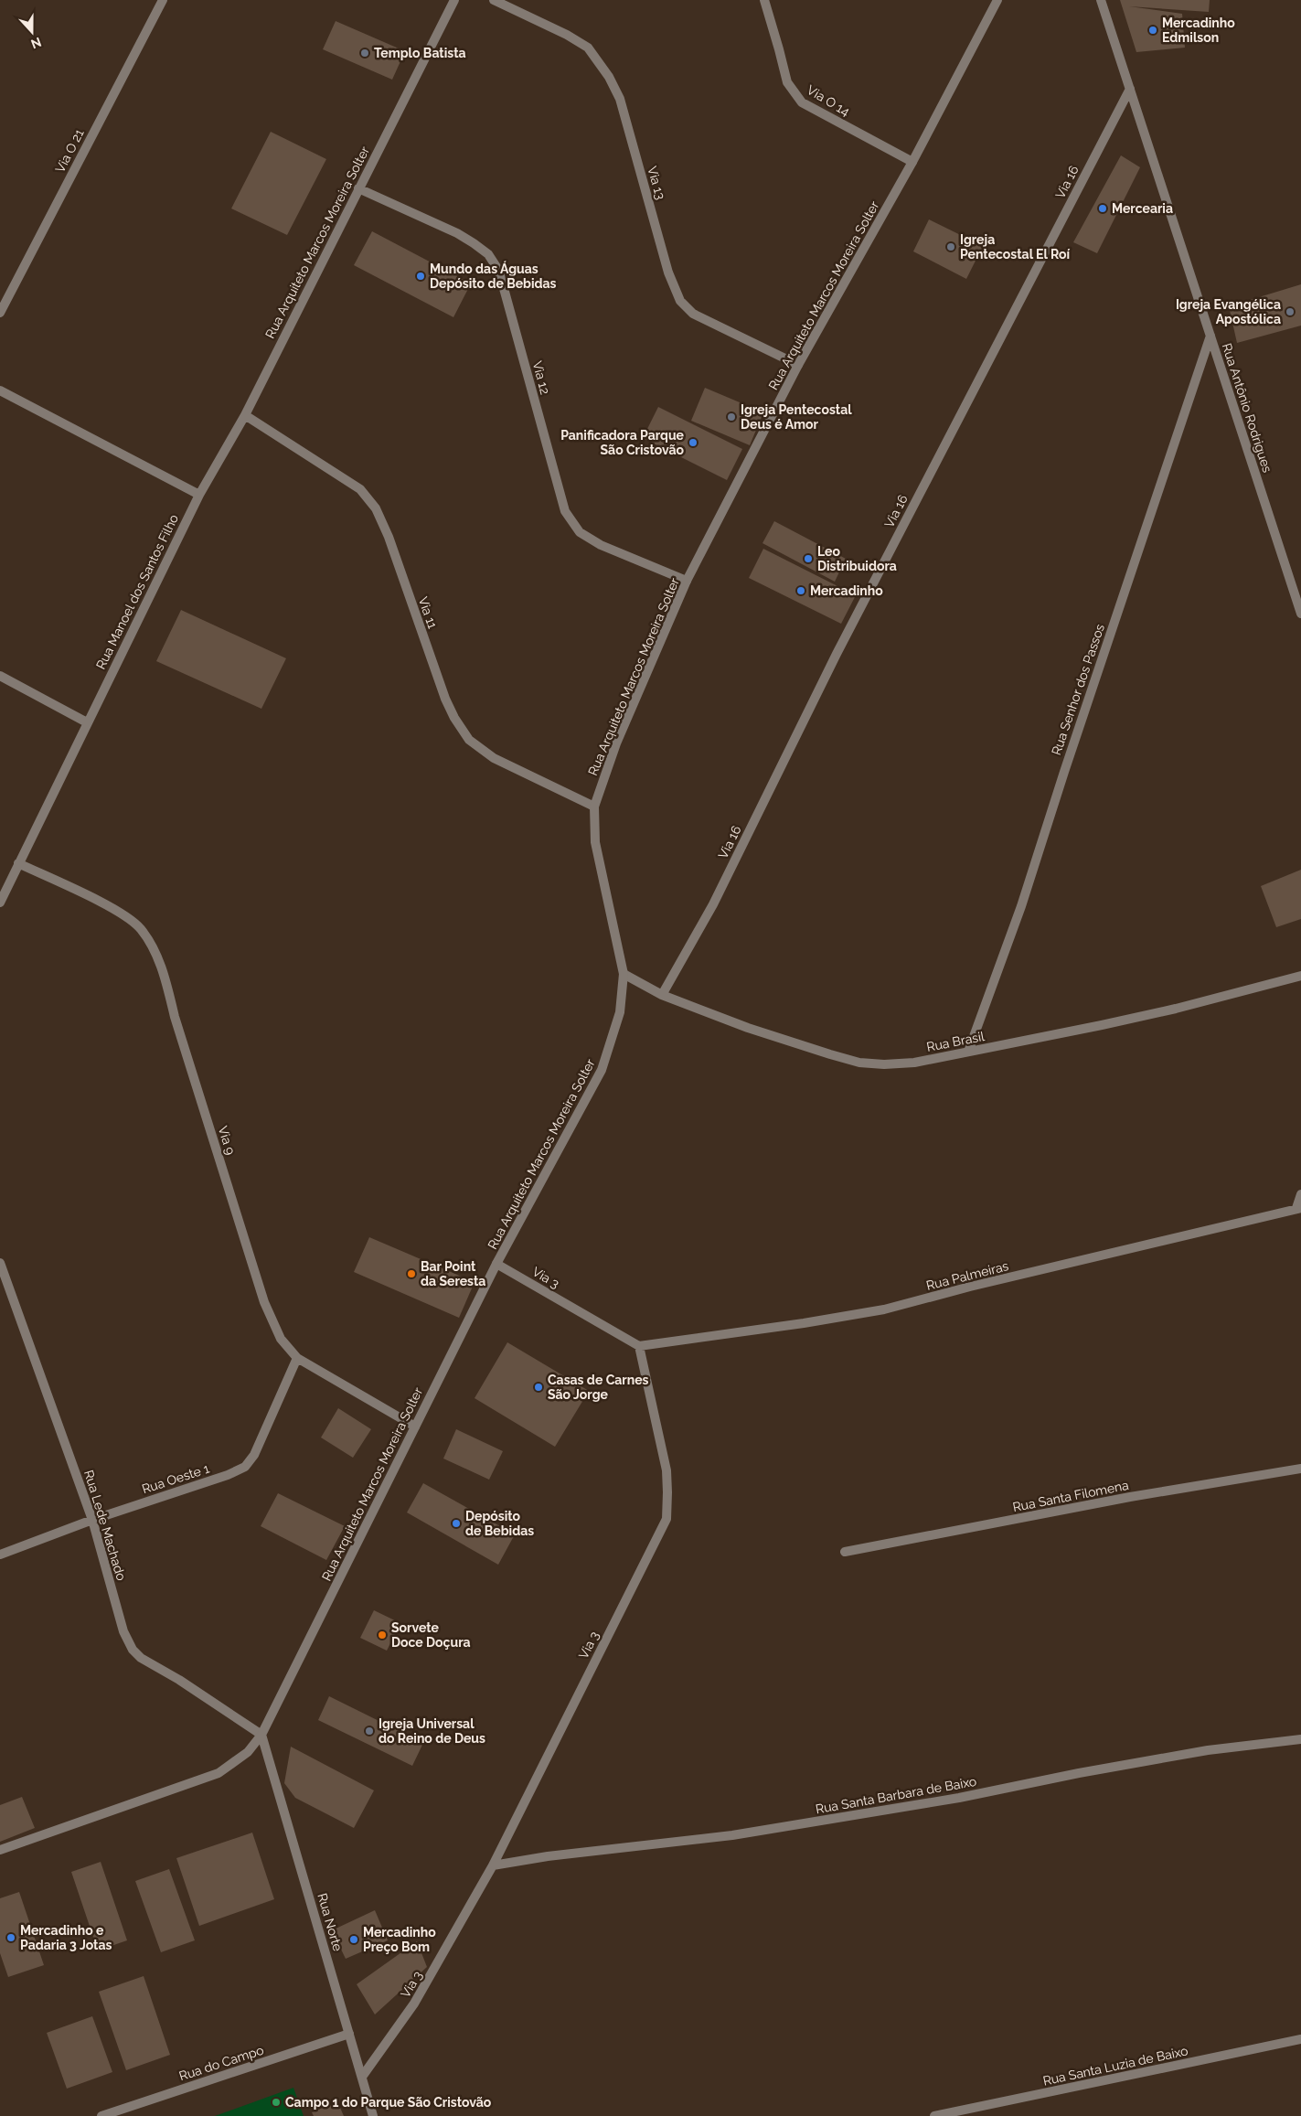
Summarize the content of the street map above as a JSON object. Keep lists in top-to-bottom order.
{
  "streets": {
    "street": [
      "Via O 14",
      "Via O 21",
      "Via 16",
      "Via 13",
      "Rua Arquiteto Marcos Moreira Solter",
      "Via 12",
      "Rua Antônio Rodrigues",
      "Rua Manoel dos Santos Filho",
      "Via 11",
      "Rua Senhor dos Passos",
      "Rua Brasil",
      "Via 9",
      "Rua Palmeiras",
      "Via 3",
      "Rua Oeste 1",
      "Rua Santa Filomena",
      "Rua Lede Machado",
      "Rua Santa Barbara de Baixo",
      "Rua Norte",
      "Rua do Campo",
      "Rua Santa Luzia de Baixo"
    ]
  },
  "crossings": [
    ["Via O 14", "Rua Arquiteto Marcos Moreira Solter"],
    ["Via 16", "Rua Antônio Rodrigues"],
    ["Via 16", "Rua Brasil"],
    ["Via 13", "Rua Arquiteto Marcos Moreira Solter"],
    ["Rua Arquiteto Marcos Moreira Solter", "Via 12"],
    ["Rua Arquiteto Marcos Moreira Solter", "Rua Manoel dos Santos Filho"],
    ["Rua Arquiteto Marcos Moreira Solter", "Via 11"],
    ["Rua Arquiteto Marcos Moreira Solter", "Rua Brasil"],
    ["Rua Arquiteto Marcos Moreira Solter", "Via 9"],
    ["Rua Arquiteto Marcos Moreira Solter", "Via 3"],
    ["Rua Arquiteto Marcos Moreira Solter", "Rua Lede Machado"],
    ["Rua Arquiteto Marcos Moreira Solter", "Rua Norte"],
    ["Rua Antônio Rodrigues", "Rua Senhor dos Passos"],
    ["Rua Manoel dos Santos Filho", "Via 9"],
    ["Rua Senhor dos Passos", "Rua Brasil"],
    ["Via 9", "Rua Oeste 1"],
    ["Rua Palmeiras", "Via 3"],
    ["Via 3", "Rua Santa Barbara de Baixo"],
    ["Via 3", "Rua Norte"],
    ["Rua Oeste 1", "Rua Lede Machado"],
    ["Rua Lede Machado", "Rua Norte"],
    ["Rua Norte", "Rua do Campo"]
  ],
  "places": [
    "Mercadinho Edmilson",
    "Templo Batista",
    "Mercearia",
    "Igreja Pentecostal El Roí",
    "Mundo das Águas Depósito de Bebidas",
    "Igreja Evangélica Apostólica",
    "Igreja Pentecostal Deus é Amor",
    "Panificadora Parque São Cristovão",
    "Leo Distribuidora",
    "Mercadinho",
    "Bar Point da Seresta",
    "Casas de Carnes São Jorge",
    "Depósito de Bebidas",
    "Sorvete Doce Doçura",
    "Igreja Universal do Reino de Deus",
    "Mercadinho e Padaria 3 Jotas",
    "Mercadinho Preço Bom",
    "Campo 1 do Parque São Cristovão"
  ],
  "north": "bottom"
}
